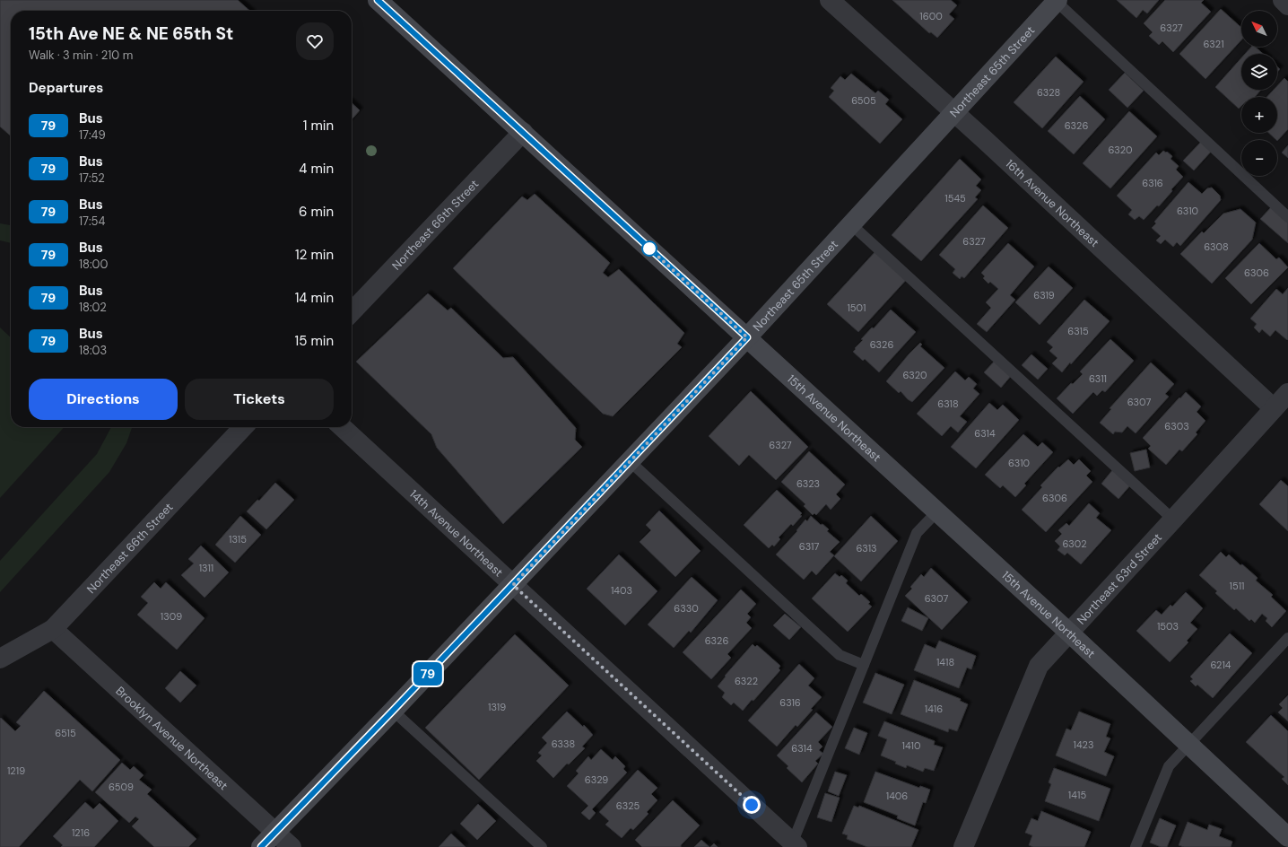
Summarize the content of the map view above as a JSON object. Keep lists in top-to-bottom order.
{
  "streets": {
    "main road": ["Northeast 65th Street", "15th Avenue Northeast"],
    "street": [
      "16th Avenue Northeast",
      "Northeast 66th Street",
      "14th Avenue Northeast",
      "Northeast 63rd Street",
      "Brooklyn Avenue Northeast"
    ]
  },
  "crossings": [
    ["Northeast 65th Street", "16th Avenue Northeast"],
    ["Northeast 65th Street", "15th Avenue Northeast"],
    ["Northeast 65th Street", "14th Avenue Northeast"],
    ["Northeast 65th Street", "Brooklyn Avenue Northeast"],
    ["16th Avenue Northeast", "Northeast 63rd Street"],
    ["Northeast 66th Street", "15th Avenue Northeast"],
    ["Northeast 66th Street", "Brooklyn Avenue Northeast"],
    ["15th Avenue Northeast", "Northeast 63rd Street"]
  ],
  "lines": ["bus line 79"],
  "house_numbers": [
    "1600",
    "6327",
    "6321",
    "6328",
    "6505",
    "6326",
    "6320",
    "6316",
    "1545",
    "6310",
    "6327",
    "6308",
    "6306",
    "6319",
    "1501",
    "6315",
    "6326",
    "6320",
    "6311",
    "6307",
    "6318",
    "6303",
    "6314",
    "6327",
    "6310",
    "6323",
    "6306",
    "1315",
    "6302",
    "6317",
    "6313",
    "1311",
    "1511",
    "1403",
    "6307",
    "6330",
    "1309",
    "1503",
    "6326",
    "1418",
    "6214",
    "6322",
    "6316",
    "1319",
    "1416",
    "6515",
    "6338",
    "1423",
    "1410",
    "6314",
    "1219",
    "6329",
    "6509",
    "1415",
    "1406",
    "6325",
    "1216"
  ],
  "north": "top left",
  "page": {
    "on_map": "79",
    "map_buttons": ["+", "−"],
    "heading": [
      ["15th Ave NE & NE 65th St", "Walk · 3 min · 210 m"],
      "Departures"
    ],
    "list": [
      {
        "mark": "79",
        "name": "Bus",
        "note": "17:49",
        "value": "1 min"
      },
      {
        "mark": "79",
        "name": "Bus",
        "note": "17:52",
        "value": "4 min"
      },
      {
        "mark": "79",
        "name": "Bus",
        "note": "17:54",
        "value": "6 min"
      },
      {
        "mark": "79",
        "name": "Bus",
        "note": "18:00",
        "value": "12 min"
      },
      {
        "mark": "79",
        "name": "Bus",
        "note": "18:02",
        "value": "14 min"
      },
      {
        "mark": "79",
        "name": "Bus",
        "note": "18:03",
        "value": "15 min"
      }
    ],
    "buttons": ["Directions", "Tickets"]
  }
}
